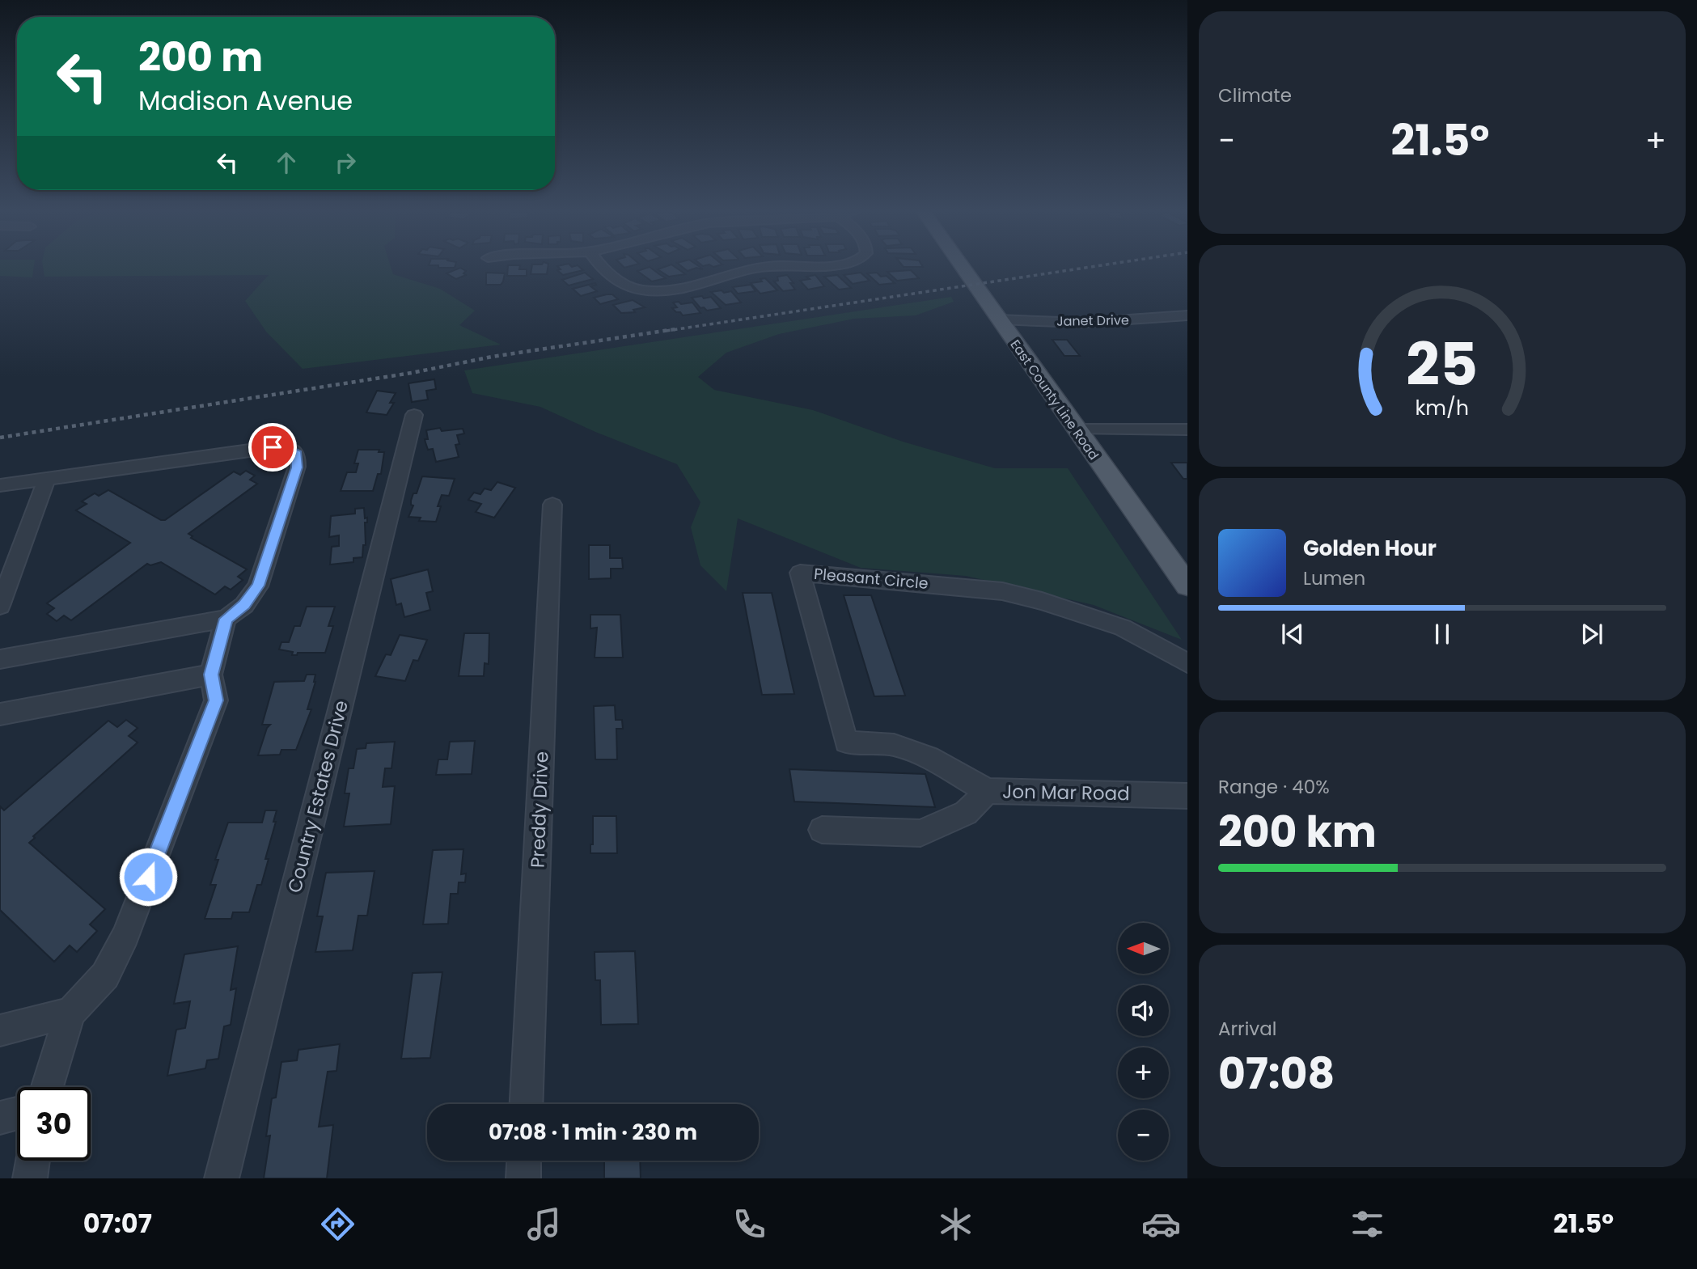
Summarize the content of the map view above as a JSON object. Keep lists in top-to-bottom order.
{
  "streets": {
    "main road": ["East County Line Road"],
    "street": [
      "Janet Drive",
      "Pleasant Circle",
      "Jon Mar Road",
      "Country Estates Drive",
      "Preddy Drive"
    ]
  },
  "crossings": [
    ["Janet Drive", "East County Line Road"],
    ["Pleasant Circle", "Jon Mar Road"]
  ],
  "north": "left",
  "page": {
    "tile": [
      "Climate",
      ["Range · 40%", "200 km"],
      ["Arrival", "07:08"]
    ],
    "turn": ["200 m", "Madison Avenue"],
    "heat": ["−", "21.5°", "+"],
    "song": ["Golden Hour", "Lumen"],
    "map_buttons": ["+", "−"],
    "limit": "30",
    "trip": "07:08 · 1 min · 230 m",
    "tabs": ["07:07", "21.5°"],
    "gauge": ["25", "km/h"]
  }
}
